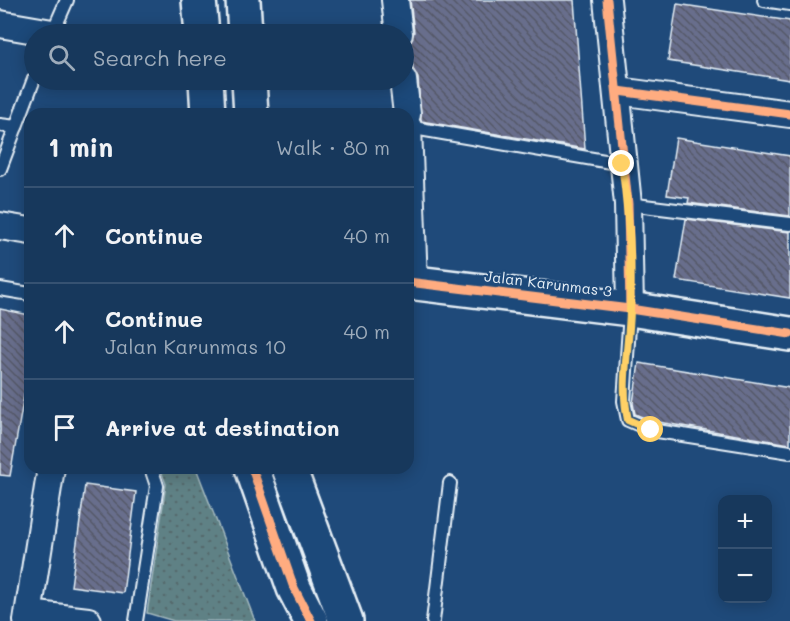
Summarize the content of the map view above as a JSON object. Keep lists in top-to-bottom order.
{
  "streets": {
    "street": ["Jalan Karunmas 3"]
  },
  "page": {
    "search": "Search here",
    "heading": ["1 min", "Walk · 80 m"],
    "list": [
      ["Continue", "40 m"],
      ["Continue", "Jalan Karunmas 10", "40 m"],
      "Arrive at destination"
    ],
    "map_buttons": ["+", "−"]
  }
}
